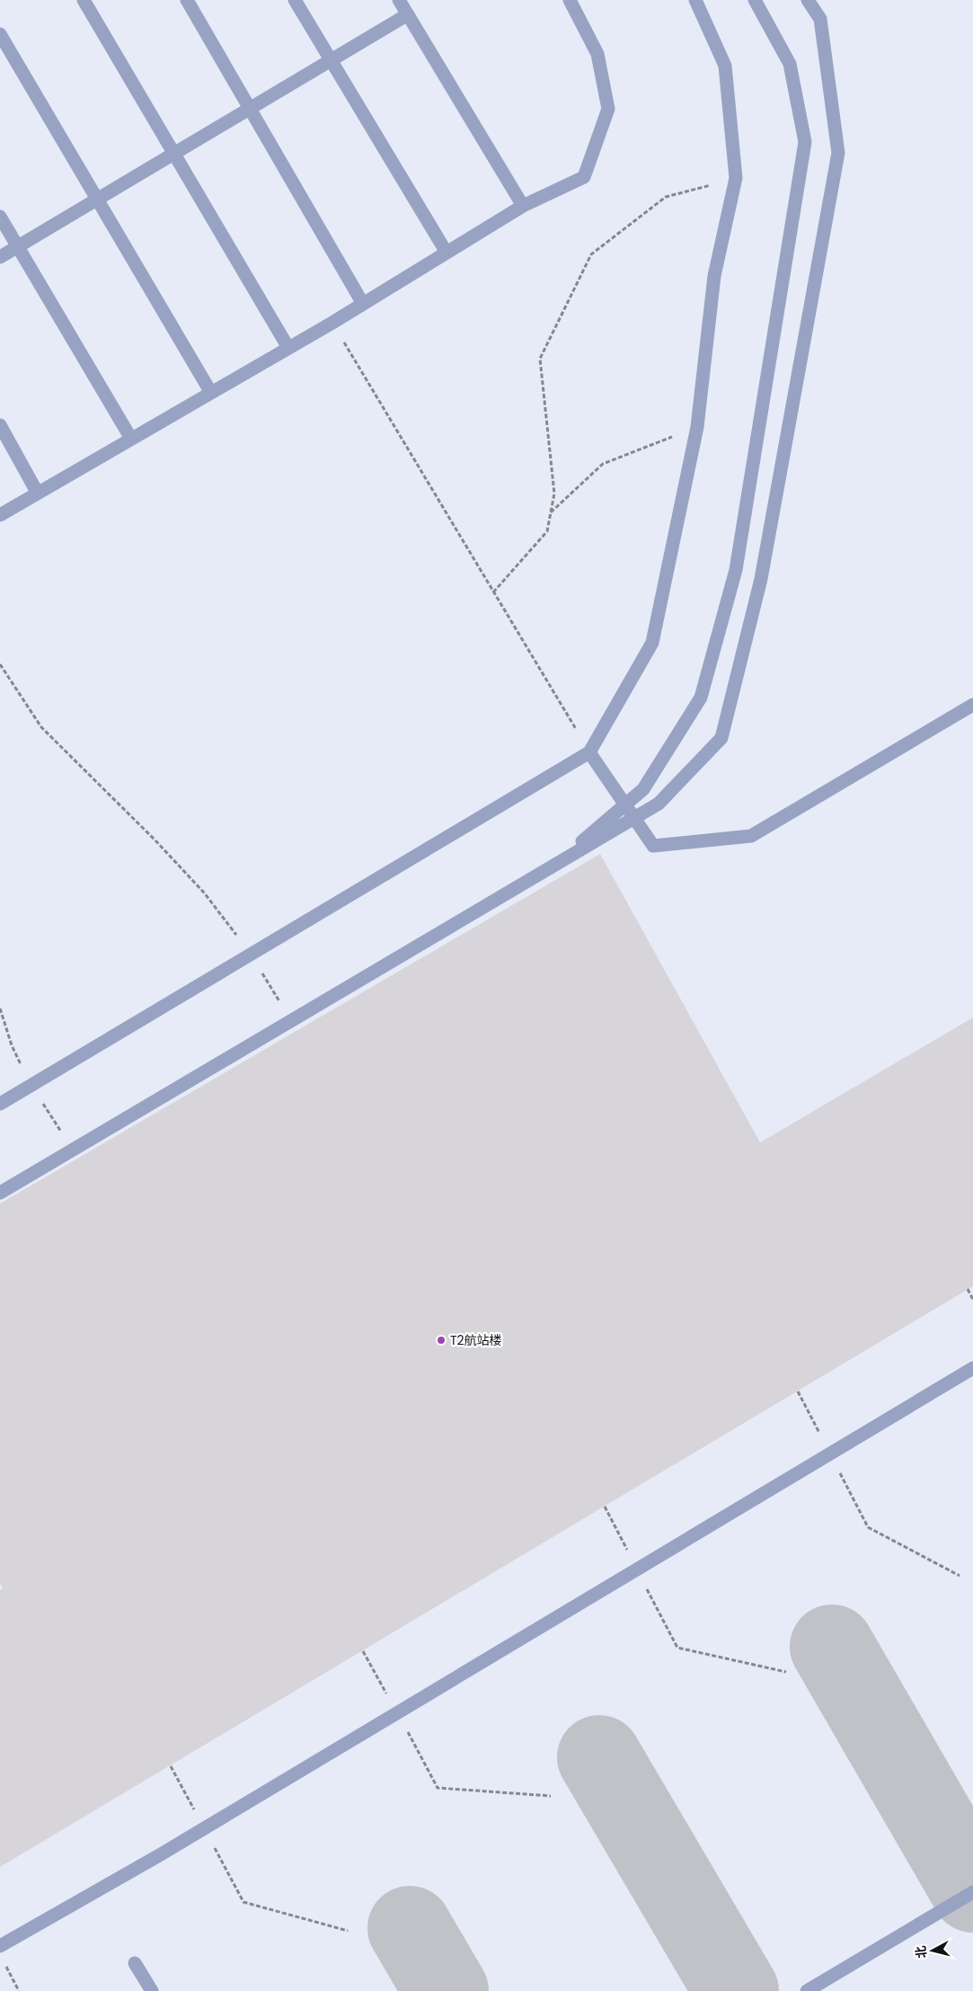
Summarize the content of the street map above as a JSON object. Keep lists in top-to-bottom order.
{
  "places": ["T2航站楼"],
  "north": "left"
}
